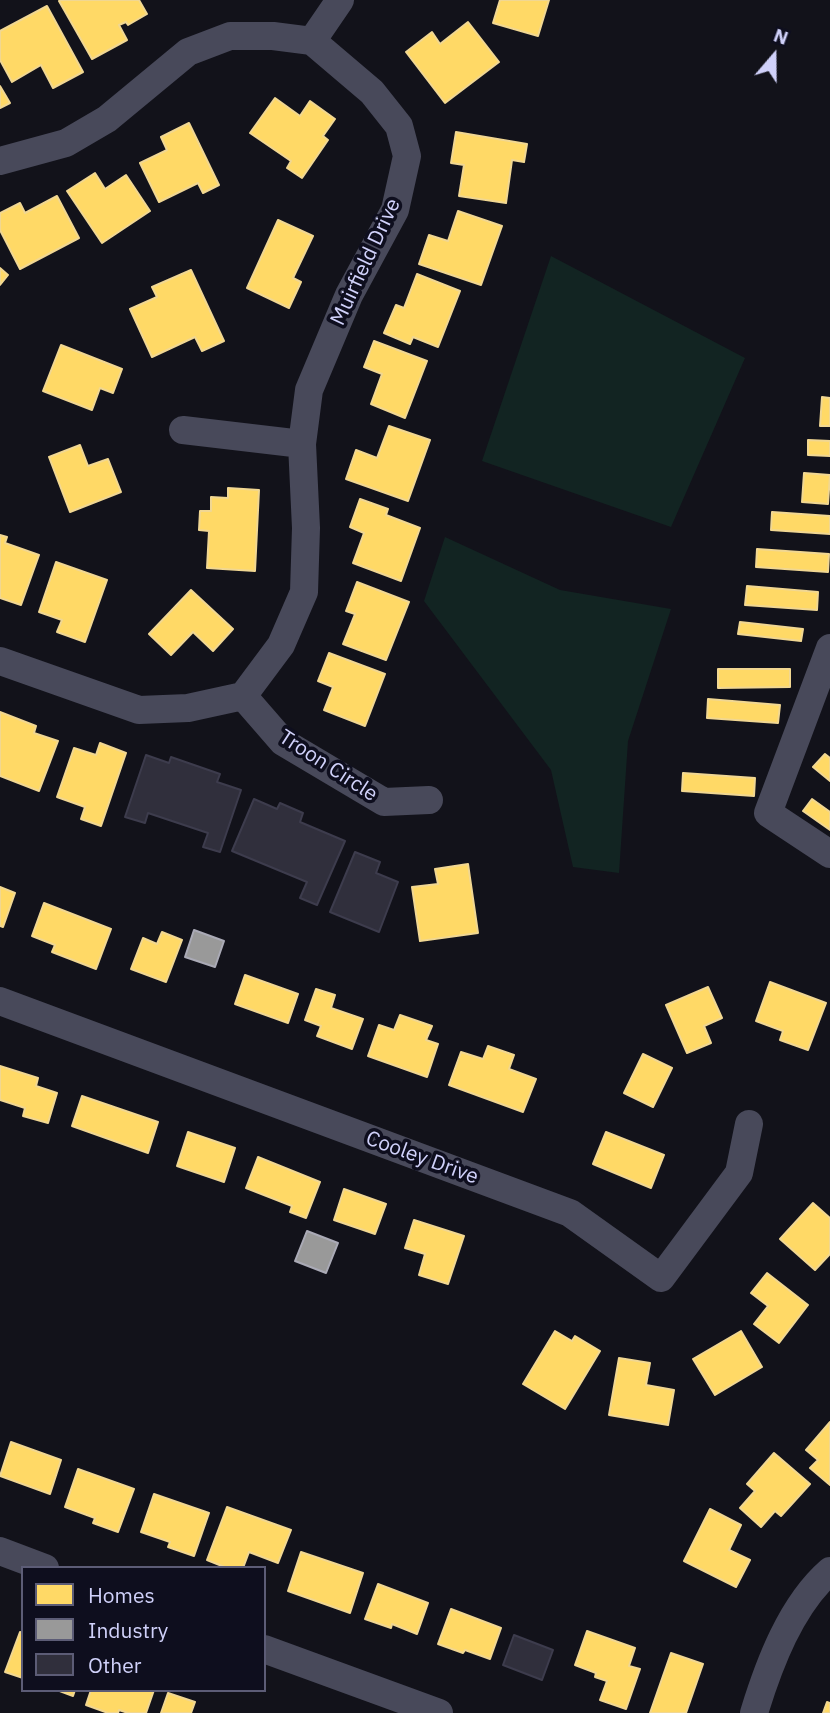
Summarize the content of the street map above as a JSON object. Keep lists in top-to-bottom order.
{
  "streets": {
    "street": ["Muirfield Drive", "Troon Circle", "Cooley Drive"]
  },
  "crossings": [
    ["Muirfield Drive", "Troon Circle"]
  ],
  "legend": ["Homes", "Industry", "Other"],
  "north": "top"
}
